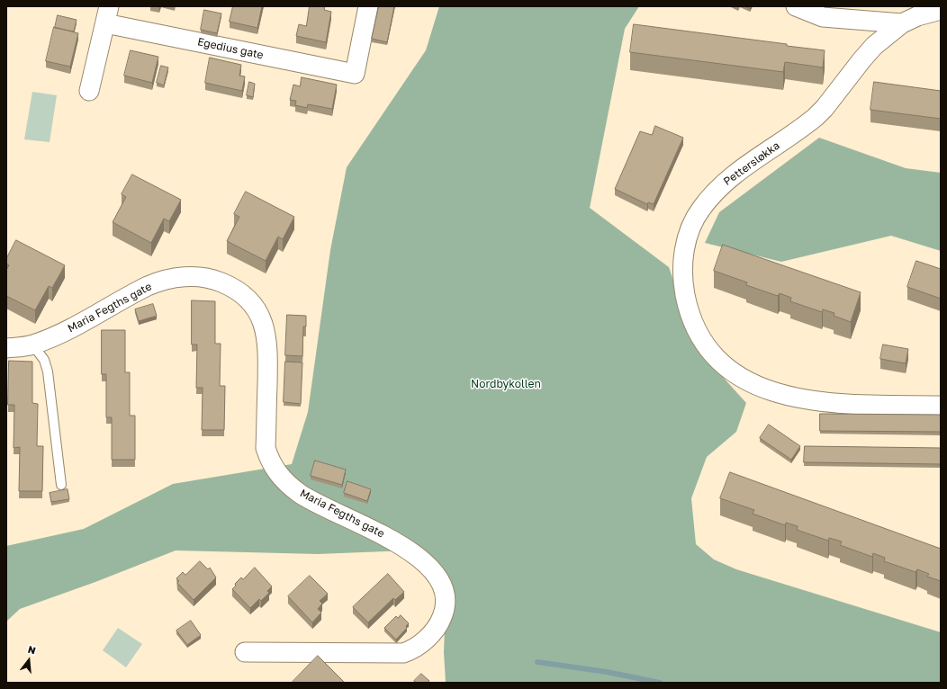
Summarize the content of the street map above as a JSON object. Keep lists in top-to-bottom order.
{
  "streets": {
    "street": ["Egedius gate", "Pettersløkka", "Maria Fegths gate"]
  },
  "parks": ["Nordbykollen"],
  "north": "top"
}
